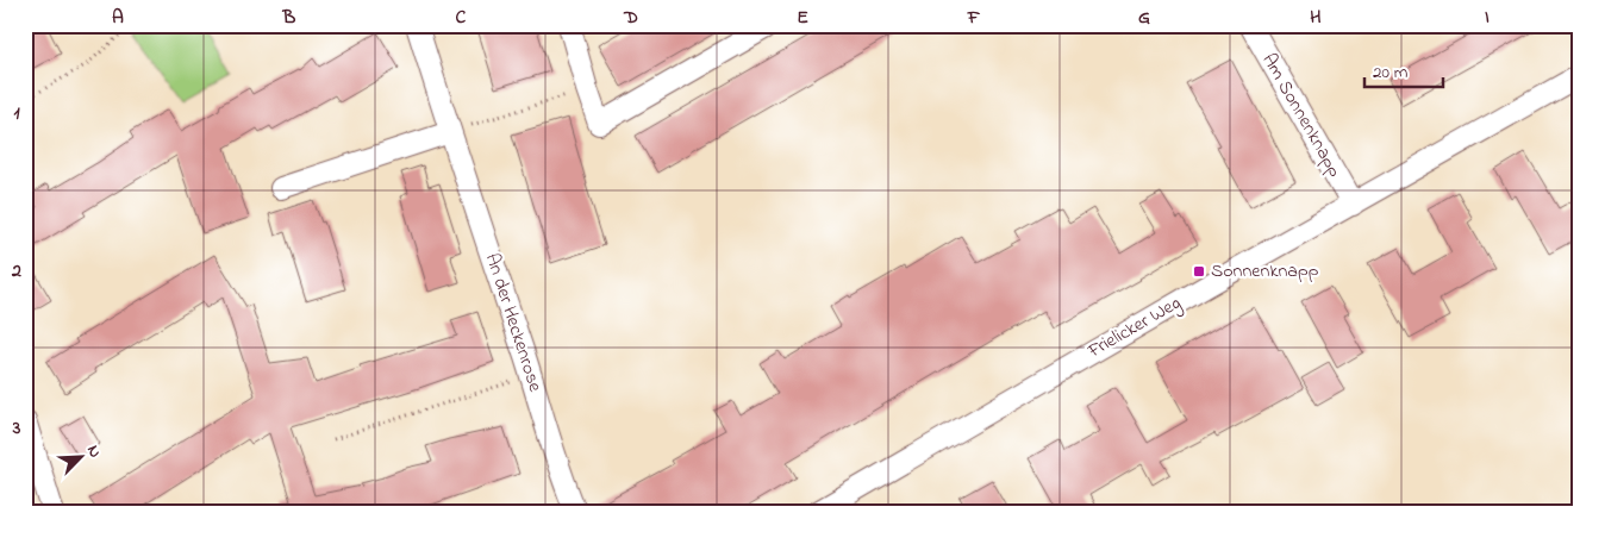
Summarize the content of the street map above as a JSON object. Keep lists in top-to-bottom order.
{
  "streets": {
    "street": ["Am Sonnenknapp", "An der Heckenrose", "Frielicker Weg"]
  },
  "crossings": [
    ["Am Sonnenknapp", "Frielicker Weg"]
  ],
  "places": {
    "transit": ["Sonnenknapp"]
  },
  "scale_bar": "20 m",
  "north": "top right",
  "grid": {
    "columns": [
      "A",
      "B",
      "C",
      "D",
      "E",
      "F",
      "G",
      "H",
      "I"
    ],
    "rows": ["1", "2", "3"]
  }
}
